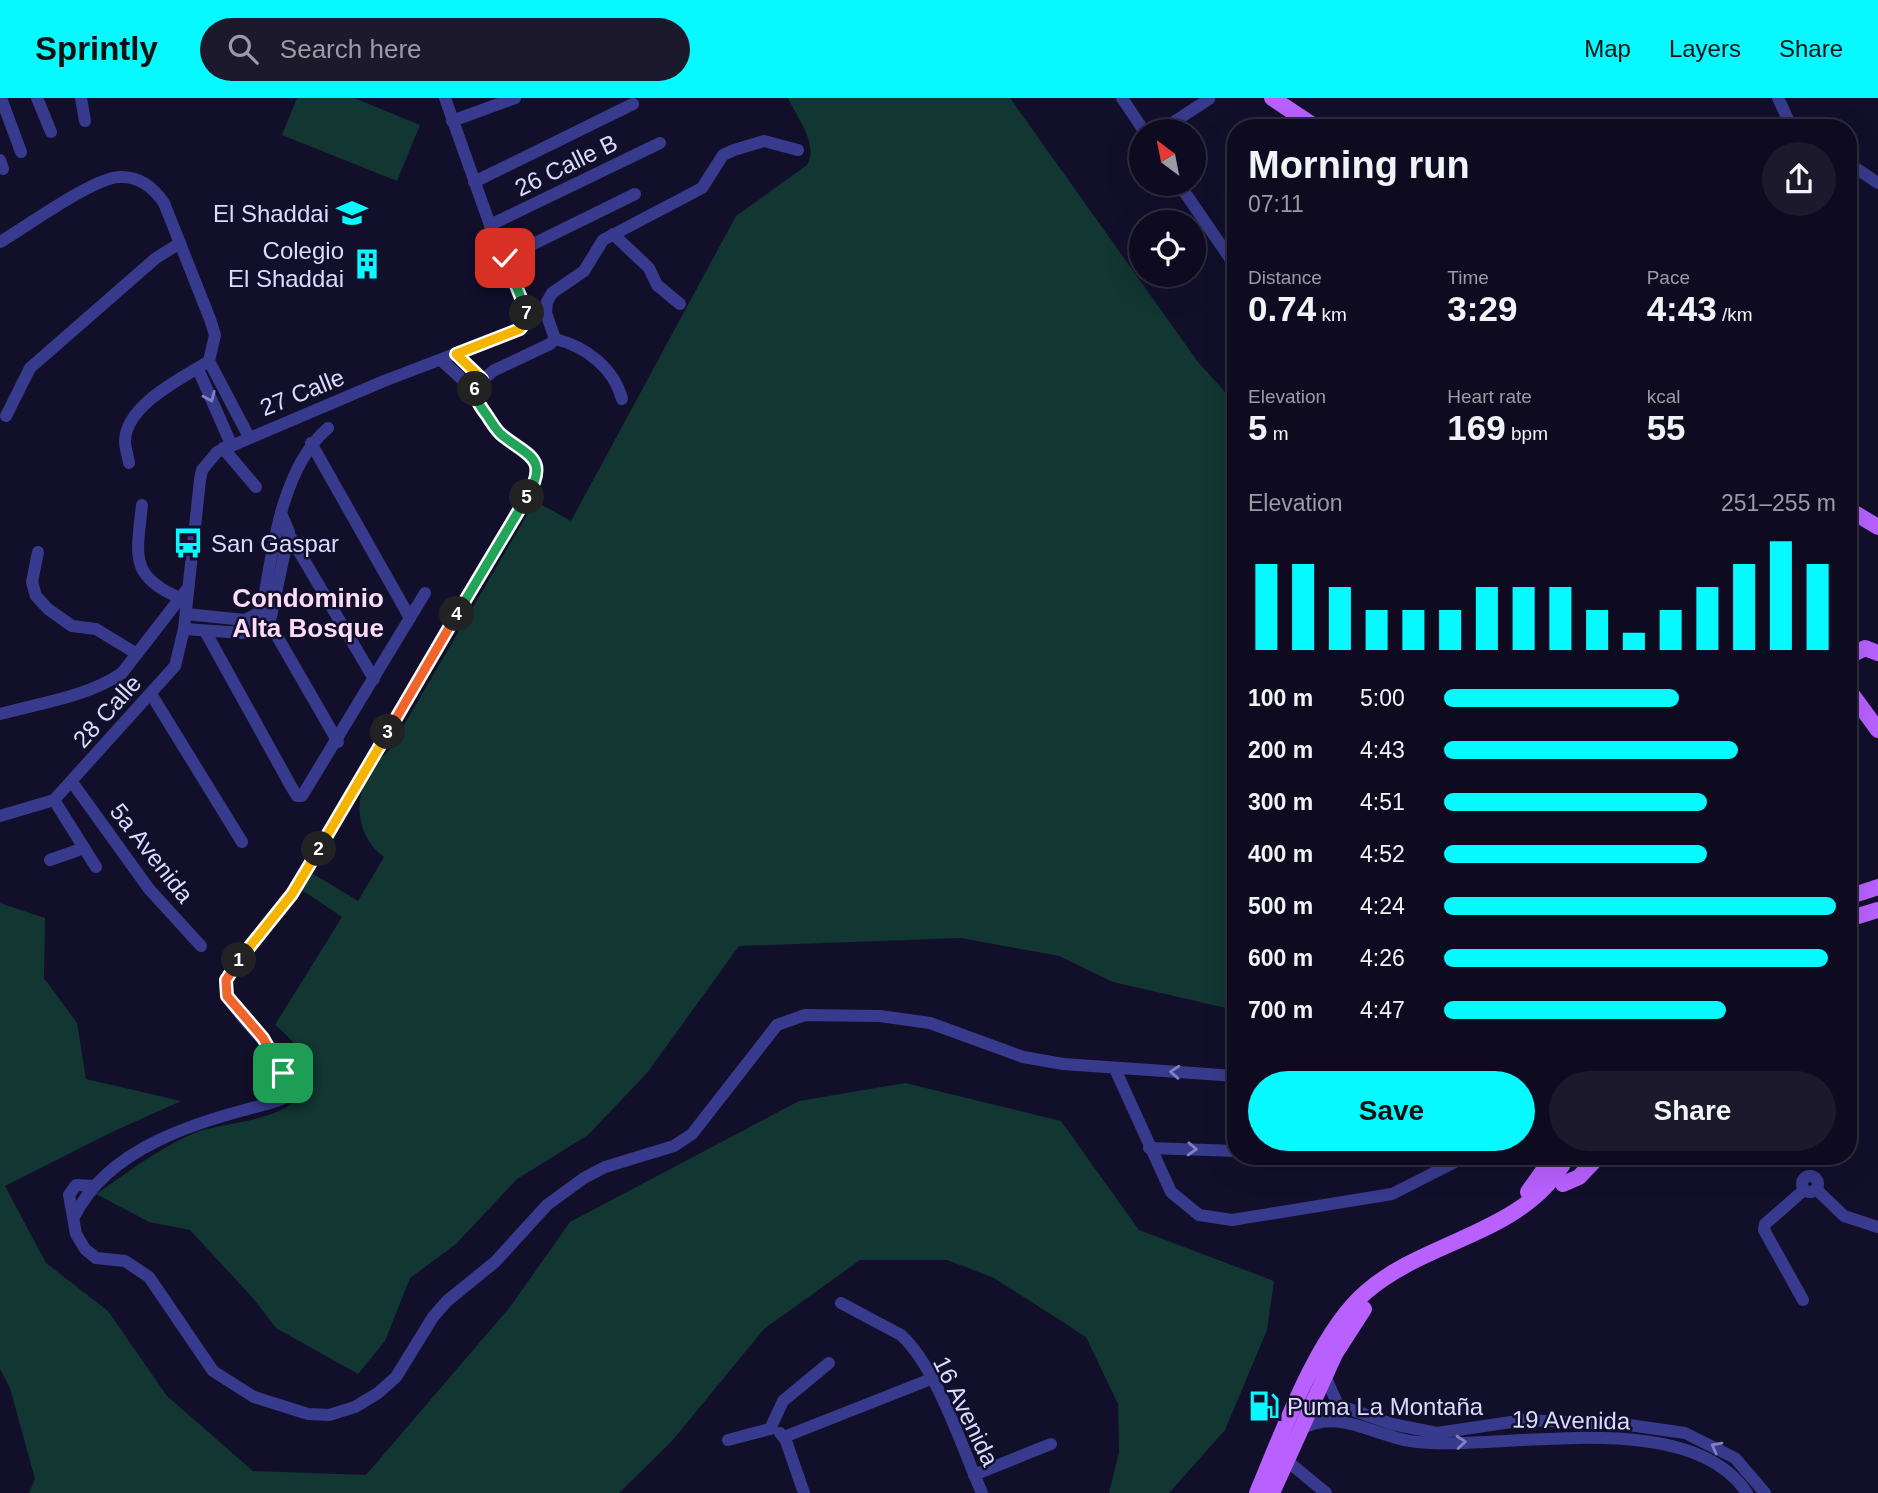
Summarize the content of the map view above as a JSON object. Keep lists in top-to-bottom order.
{
  "streets": {
    "street": [
      "26 Calle B",
      "27 Calle",
      "28 Calle",
      "5a Avenida",
      "16 Avenida",
      "19 Avenida"
    ]
  },
  "crossings": [
    ["28 Calle", "5a Avenida"]
  ],
  "districts": ["Condominio Alta Bosque"],
  "places": {
    "school or university": ["El Shaddai"],
    "building": ["Colegio El Shaddai"],
    "bus stop": ["San Gaspar"],
    "fuel station": ["Puma La Montaña"]
  },
  "north": "top left",
  "page": {
    "header": "Sprintly",
    "search": "Search here",
    "nav": ["Map", "Layers", "Share"],
    "heading": ["Morning run", "07:11"],
    "stats": [
      ["Distance", "0.74 km"],
      ["Time", "3:29"],
      ["Pace", "4:43 /km"],
      ["Elevation", "5 m"],
      ["Heart rate", "169 bpm"],
      ["kcal", "55"]
    ],
    "pins": [
      "7",
      "6",
      "5",
      "4",
      "3",
      "2",
      "1"
    ],
    "chart": ["Elevation", "251–255 m"],
    "list": [
      {
        "name": "100 m",
        "note": "5:00"
      },
      {
        "name": "200 m",
        "note": "4:43"
      },
      {
        "name": "300 m",
        "note": "4:51"
      },
      {
        "name": "400 m",
        "note": "4:52"
      },
      {
        "name": "500 m",
        "note": "4:24"
      },
      {
        "name": "600 m",
        "note": "4:26"
      },
      {
        "name": "700 m",
        "note": "4:47"
      }
    ],
    "buttons": ["Save", "Share"]
  }
}
